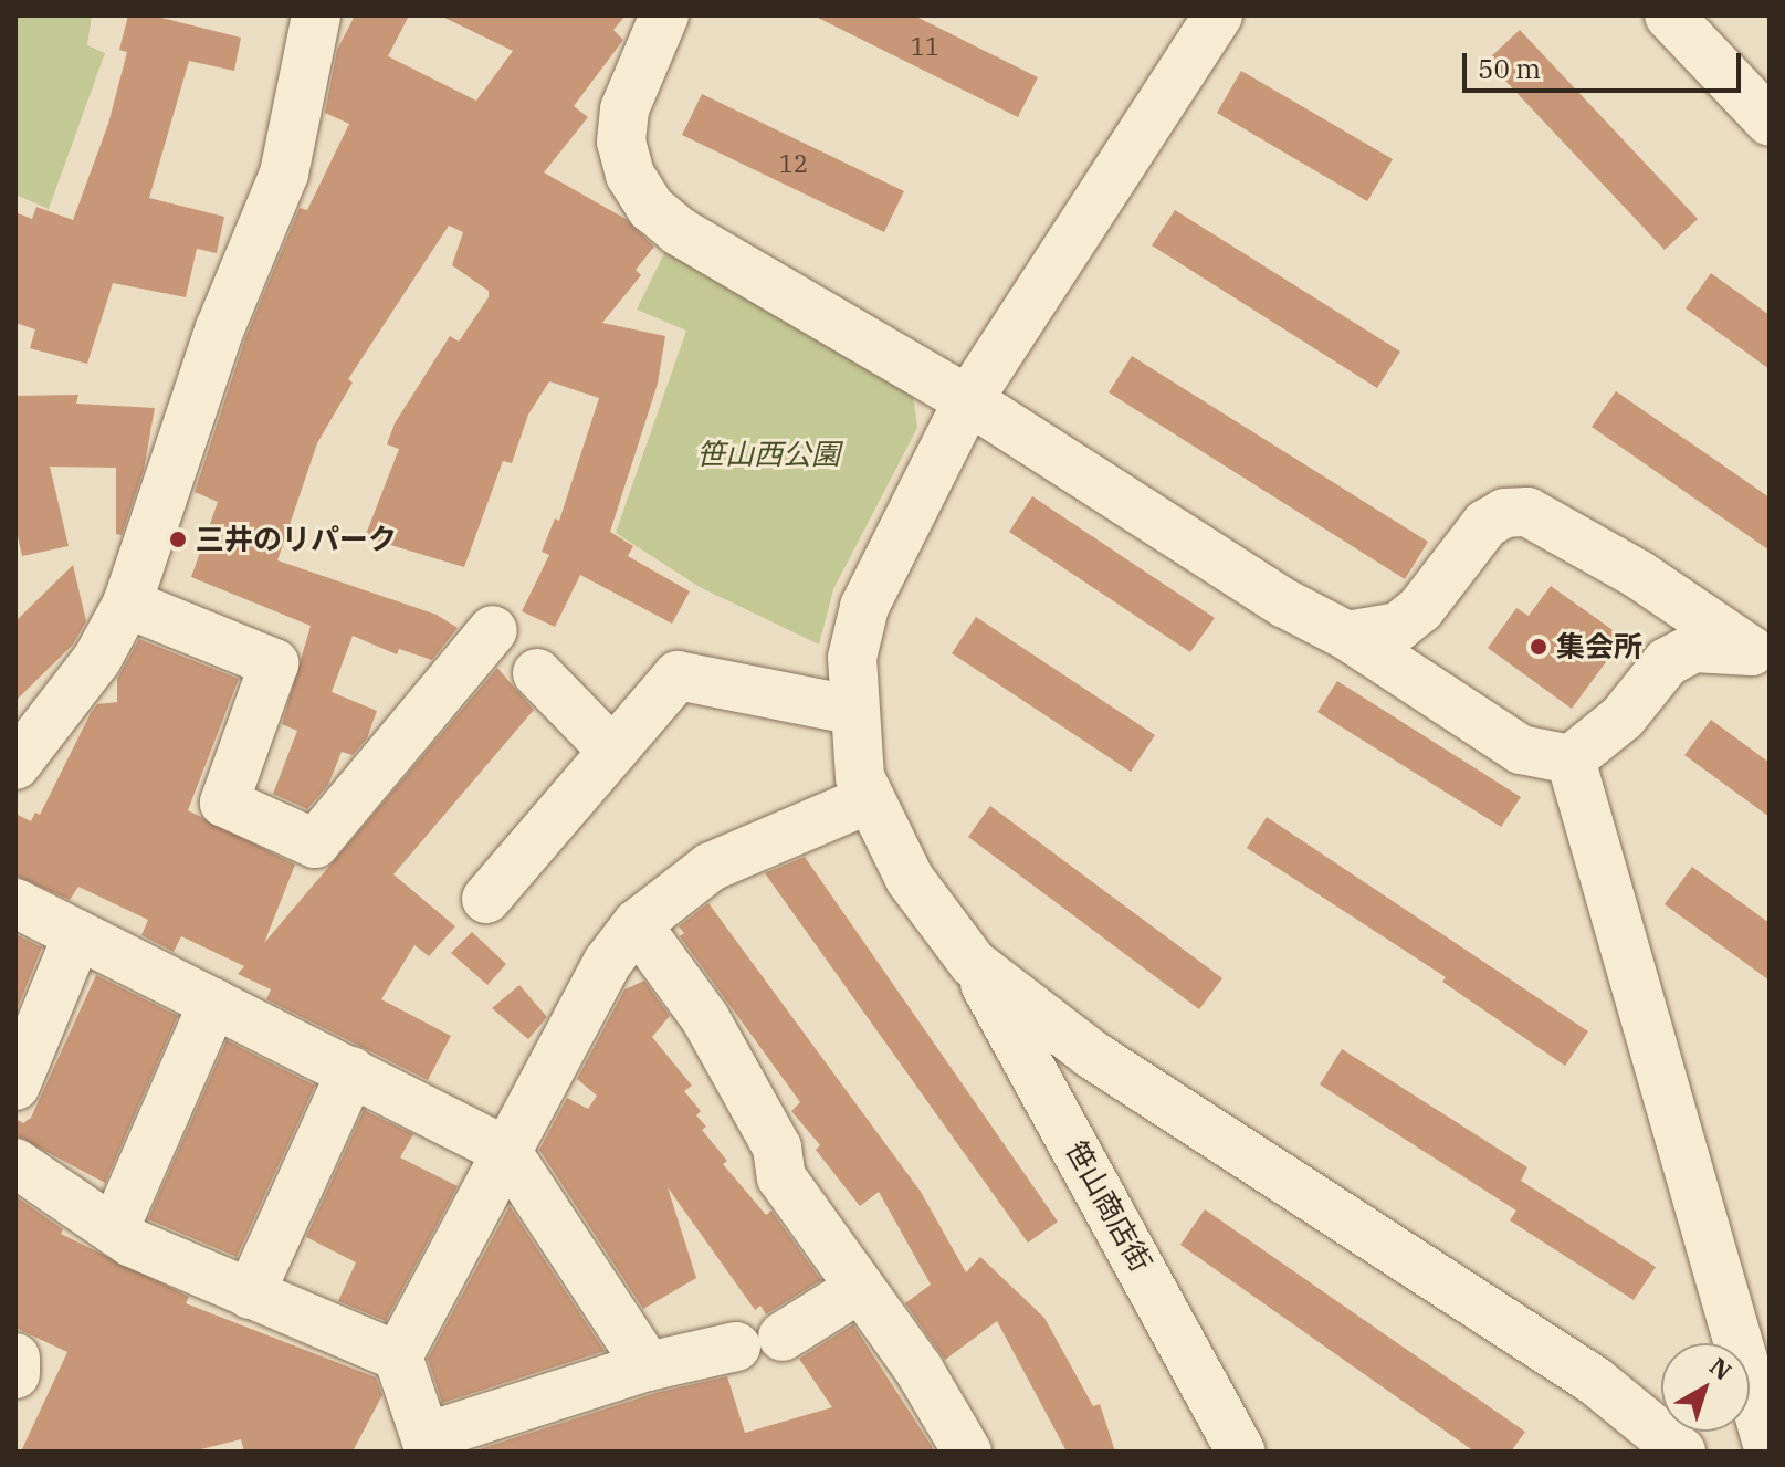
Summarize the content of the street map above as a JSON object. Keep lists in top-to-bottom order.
{
  "streets": {
    "street": ["笹山商店街"]
  },
  "parks": ["笹山西公園"],
  "places": ["三井のリパーク", "集会所"],
  "house_numbers": ["11", "12"],
  "scale_bar": "50 m",
  "north": "top right"
}
